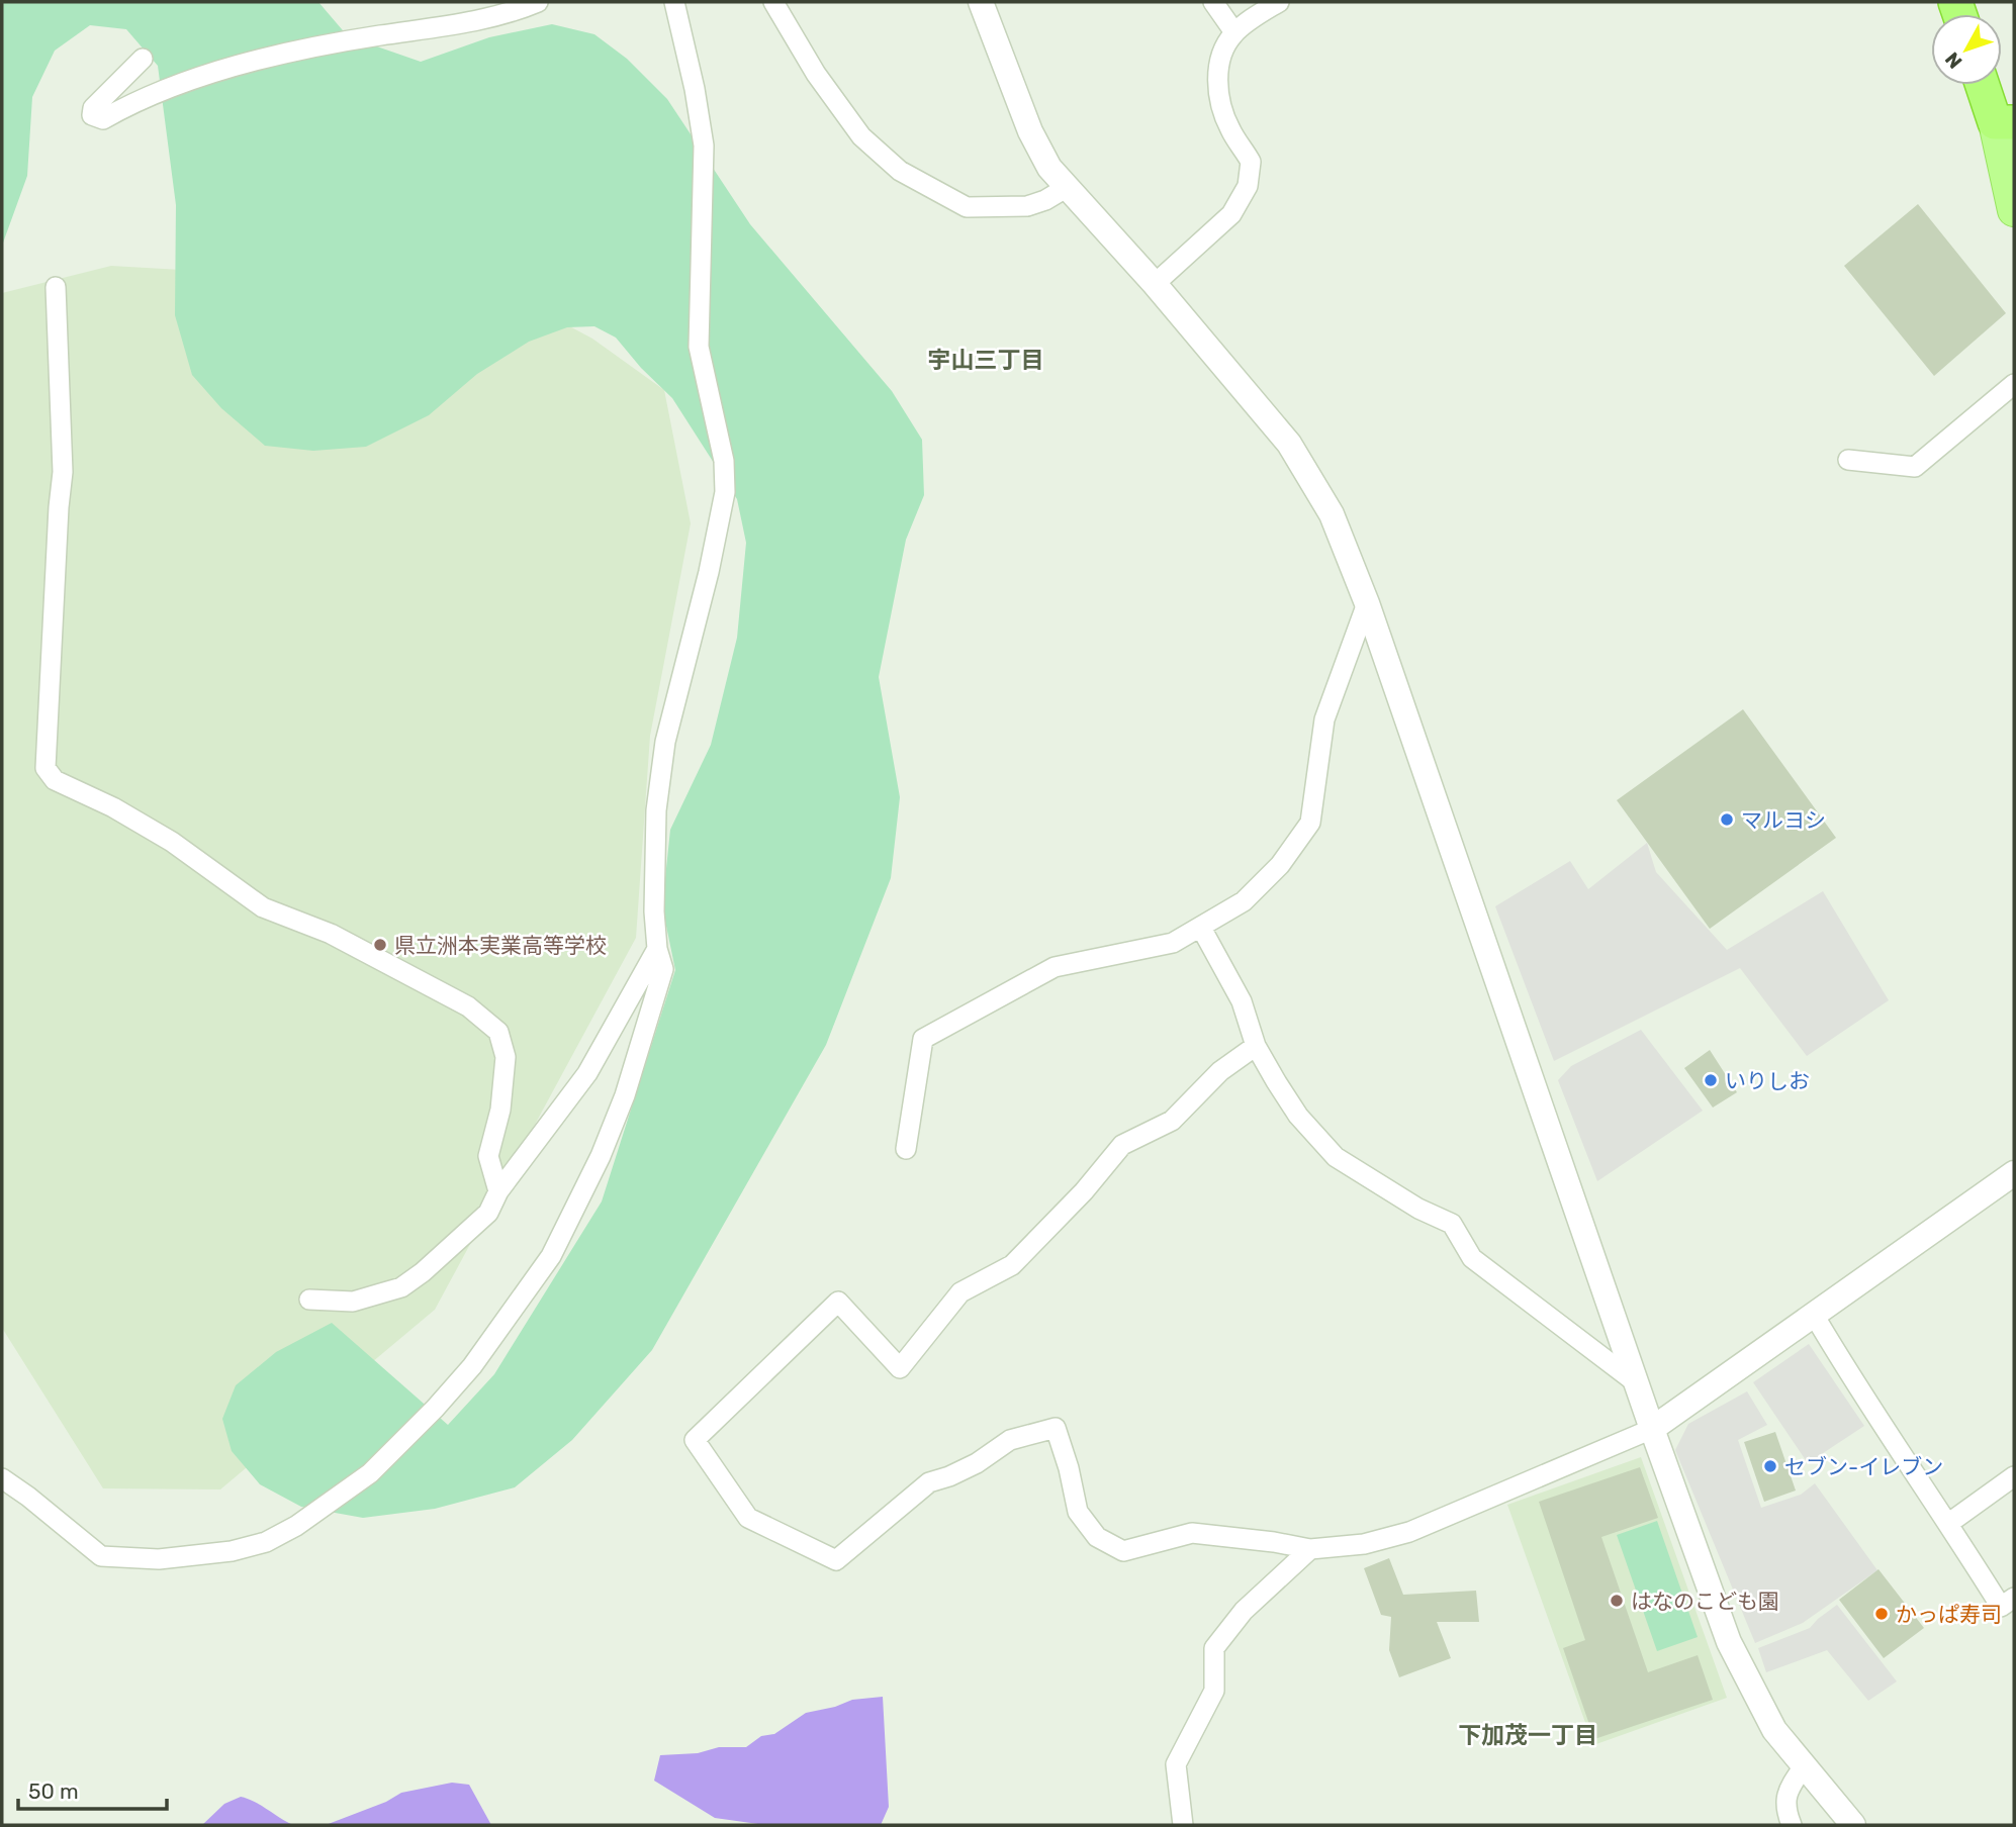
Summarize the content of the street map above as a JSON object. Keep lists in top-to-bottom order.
{
  "districts": ["宇山三丁目", "下加茂一丁目"],
  "places": [
    "マルヨシ",
    "県立洲本実業高等学校",
    "いりしお",
    "セブン-イレブン",
    "はなのこども園",
    "かっぱ寿司"
  ],
  "scale_bar": "50 m",
  "north": "bottom left"
}
